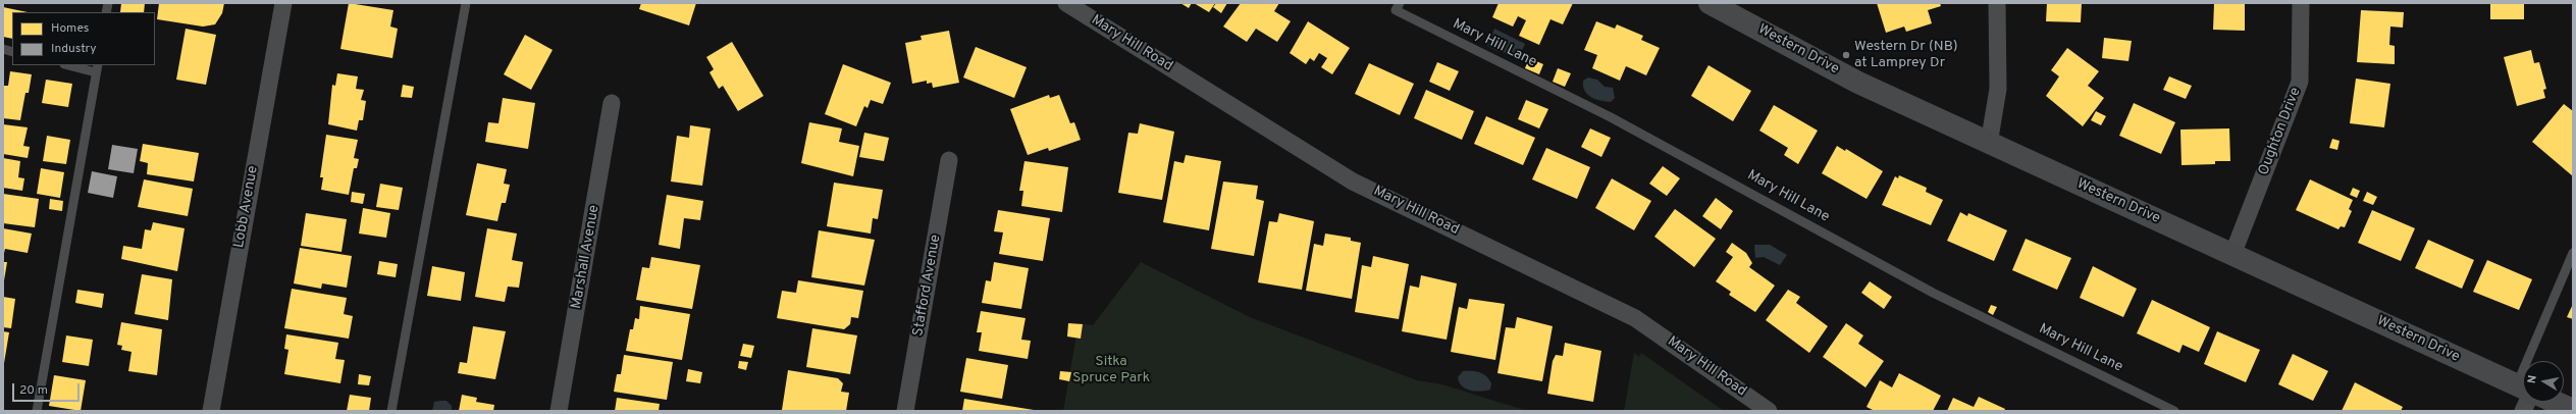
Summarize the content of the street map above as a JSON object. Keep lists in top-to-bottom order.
{
  "streets": {
    "street": [
      "Mary Hill Road",
      "Western Drive",
      "Oughton Drive",
      "Lobb Avenue",
      "Marshall Avenue",
      "Stafford Avenue"
    ],
    "lane": ["Mary Hill Lane"]
  },
  "crossings": [
    ["Western Drive", "Oughton Drive"]
  ],
  "parks": ["Sitka Spruce Park"],
  "places": ["Western Dr (NB) at Lamprey Dr"],
  "legend": ["Homes", "Industry"],
  "scale_bar": "20 m",
  "north": "left"
}
